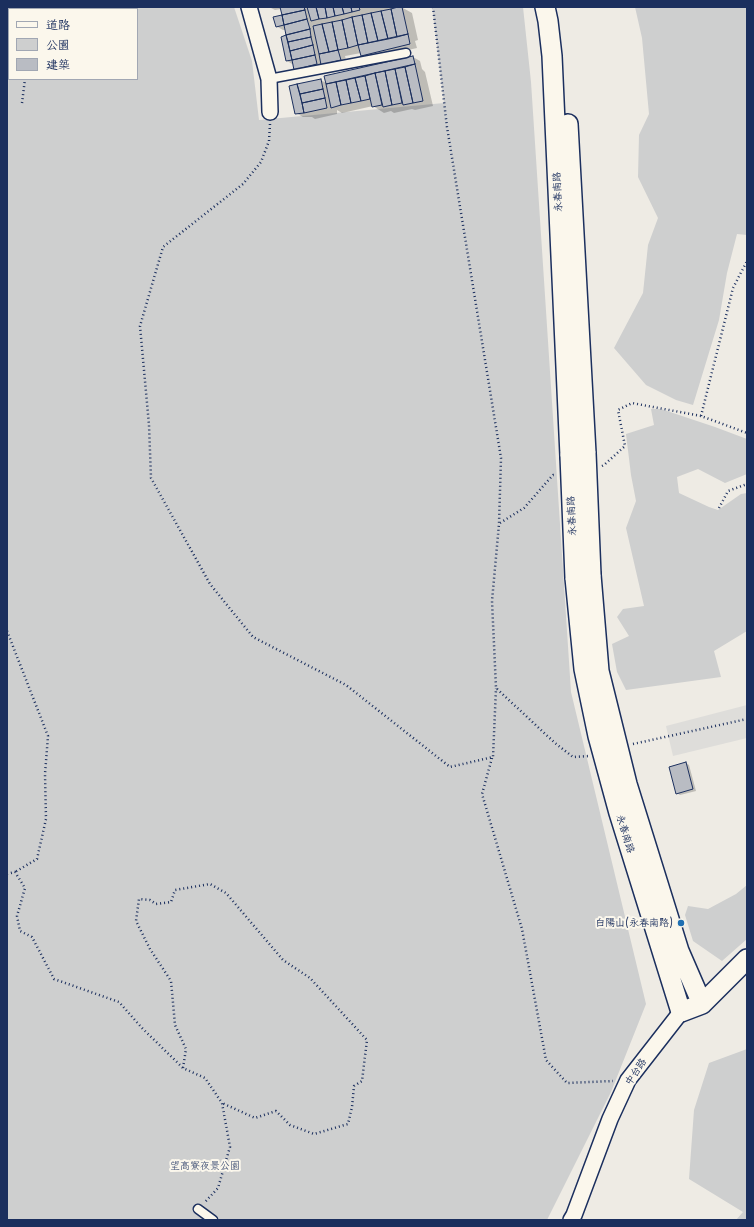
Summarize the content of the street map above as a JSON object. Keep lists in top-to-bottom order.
{
  "streets": {
    "street": ["永春南路", "中台路"]
  },
  "crossings": [
    ["永春南路", "中台路"]
  ],
  "parks": ["望高寮夜景公園"],
  "places": ["白陽山(永春南路)"],
  "legend": ["道路", "公園", "建築"]
}
